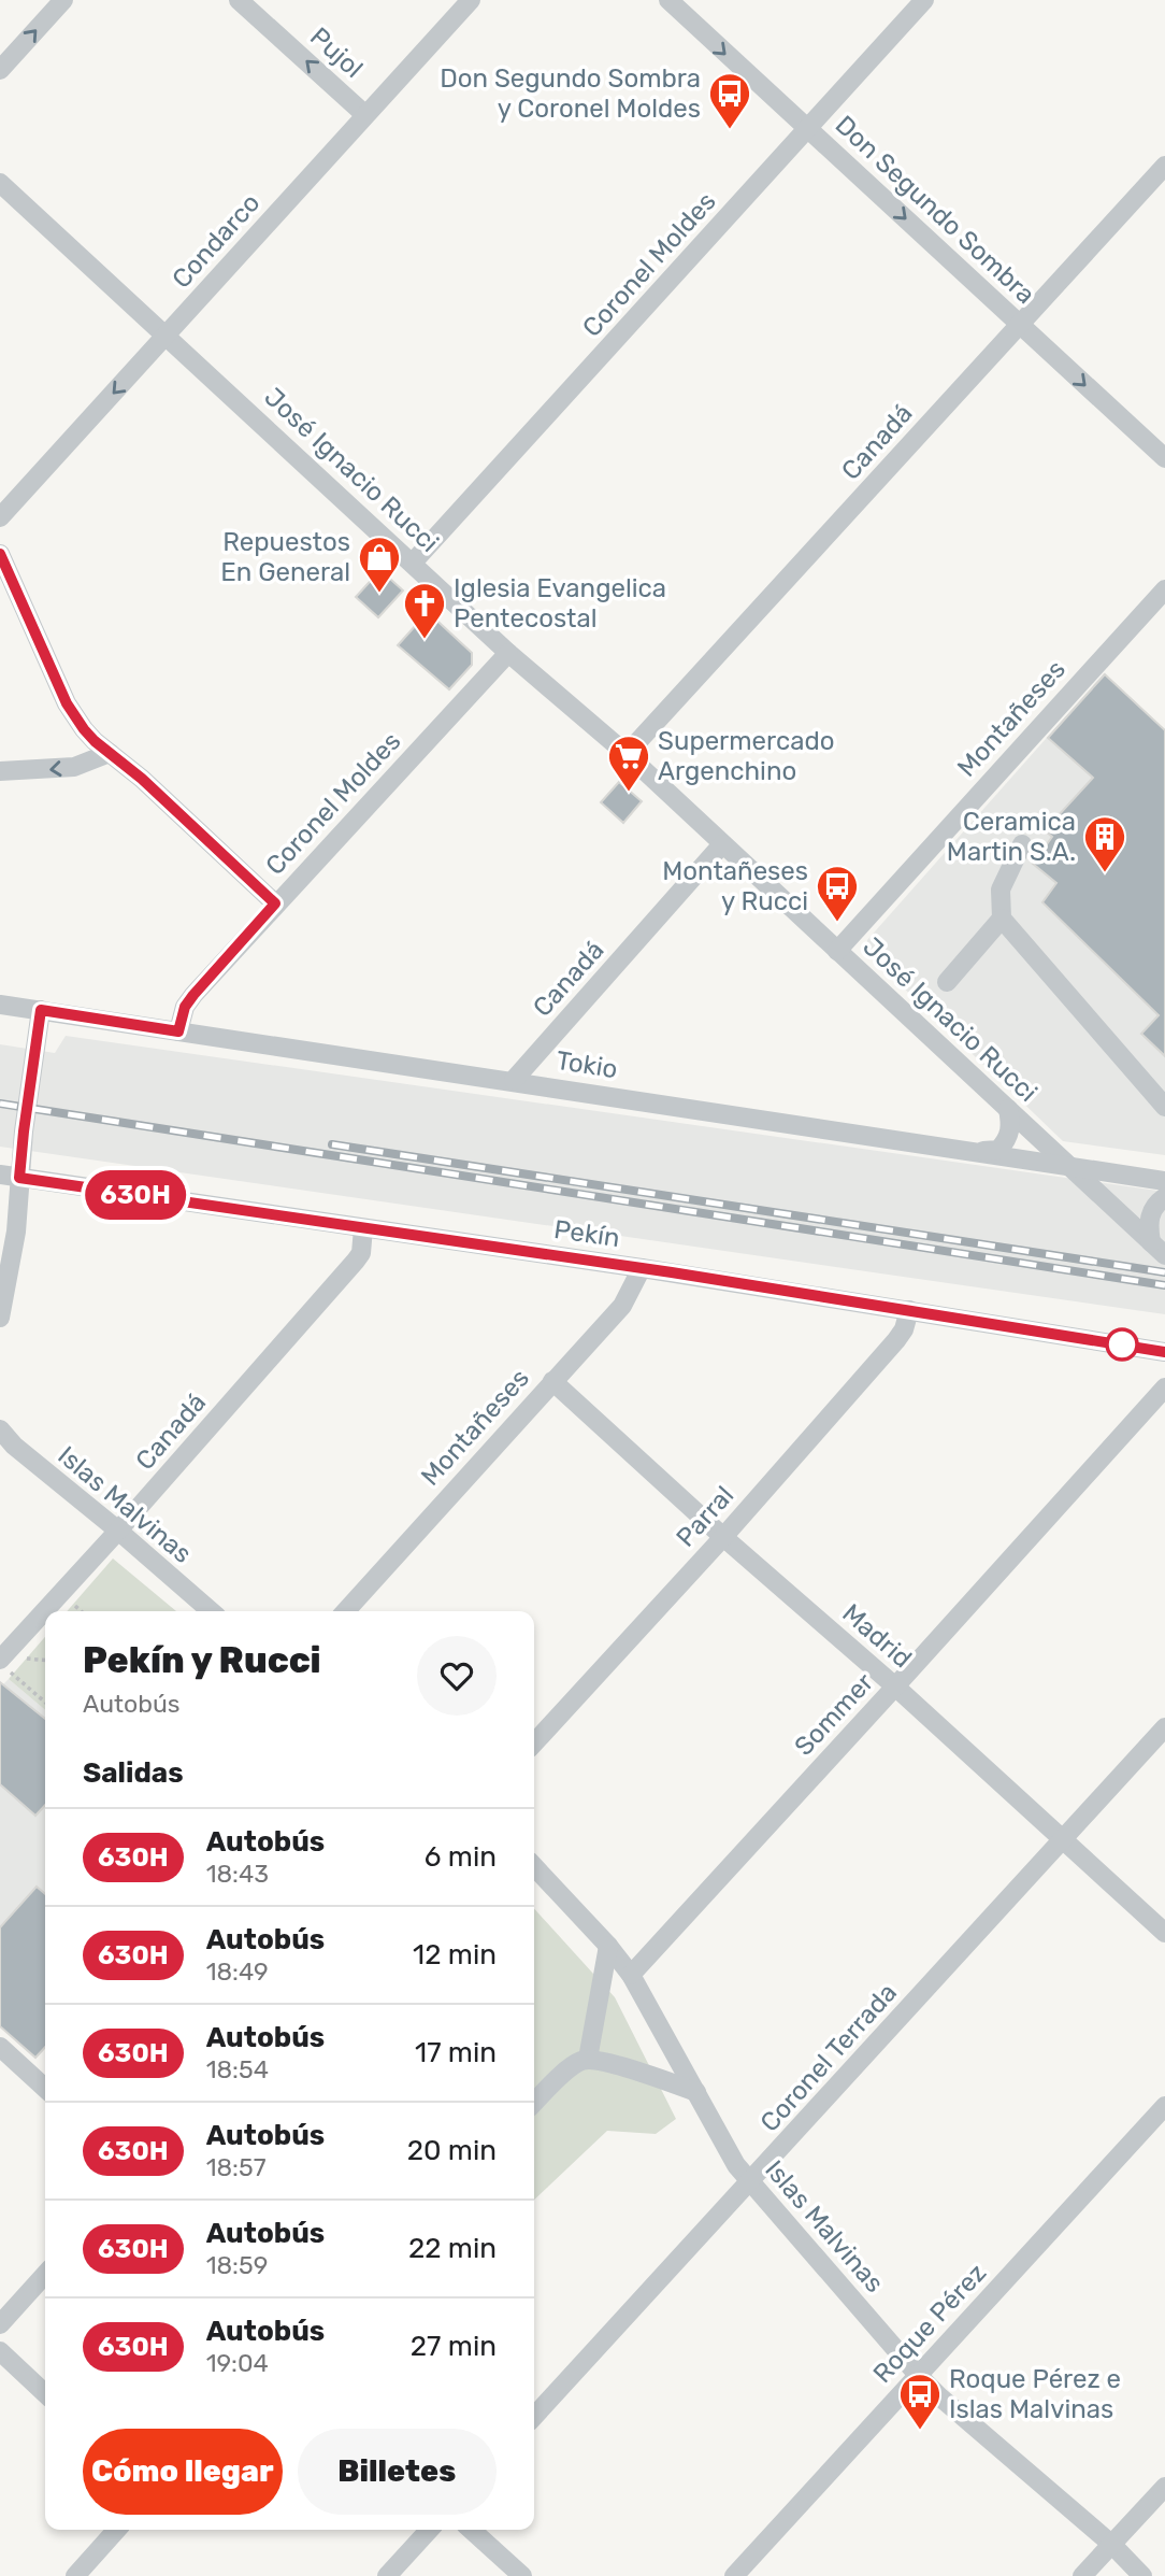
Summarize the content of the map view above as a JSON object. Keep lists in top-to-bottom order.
{
  "streets": {
    "street": [
      "Pujol",
      "Don Segundo Sombra",
      "Condarco",
      "Coronel Moldes",
      "Canadá",
      "José Ignacio Rucci",
      "Montañeses",
      "Tokio",
      "Pekín",
      "Islas Malvinas",
      "Parral",
      "Madrid",
      "Sommer",
      "Coronel Terrada",
      "Roque Pérez"
    ]
  },
  "crossings": [
    ["Pujol", "Condarco"],
    ["Don Segundo Sombra", "Coronel Moldes"],
    ["Don Segundo Sombra", "Canadá"],
    ["Condarco", "José Ignacio Rucci"],
    ["Coronel Moldes", "José Ignacio Rucci"],
    ["Coronel Moldes", "Tokio"],
    ["Canadá", "José Ignacio Rucci"],
    ["Canadá", "Tokio"],
    ["Canadá", "Pekín"],
    ["Canadá", "Islas Malvinas"],
    ["José Ignacio Rucci", "Montañeses"],
    ["José Ignacio Rucci", "Tokio"],
    ["Montañeses", "Pekín"],
    ["Montañeses", "Madrid"],
    ["Pekín", "Parral"],
    ["Islas Malvinas", "Sommer"],
    ["Islas Malvinas", "Coronel Terrada"],
    ["Islas Malvinas", "Roque Pérez"],
    ["Parral", "Madrid"],
    ["Madrid", "Sommer"],
    ["Madrid", "Coronel Terrada"]
  ],
  "one_way": ["Pujol", "Don Segundo Sombra", "Condarco"],
  "places": {
    "bus stop": ["Don Segundo Sombra y Coronel Moldes", "Montañeses y Rucci", "Roque Pérez e Islas Malvinas"],
    "shop": ["Repuestos En General"],
    "church": ["Iglesia Evangelica Pentecostal"],
    "supermarket": ["Supermercado Argenchino"],
    "building": ["Ceramica Martin S.A."]
  },
  "lines": ["bus line 630H"],
  "page": {
    "on_map": "630H",
    "heading": [
      ["Pekín y Rucci", "Autobús"],
      "Salidas"
    ],
    "list": [
      {
        "mark": "630H",
        "name": "Autobús",
        "note": "18:43",
        "value": "6 min"
      },
      {
        "mark": "630H",
        "name": "Autobús",
        "note": "18:49",
        "value": "12 min"
      },
      {
        "mark": "630H",
        "name": "Autobús",
        "note": "18:54",
        "value": "17 min"
      },
      {
        "mark": "630H",
        "name": "Autobús",
        "note": "18:57",
        "value": "20 min"
      },
      {
        "mark": "630H",
        "name": "Autobús",
        "note": "18:59",
        "value": "22 min"
      },
      {
        "mark": "630H",
        "name": "Autobús",
        "note": "19:04",
        "value": "27 min"
      }
    ],
    "buttons": ["Cómo llegar", "Billetes"]
  }
}
